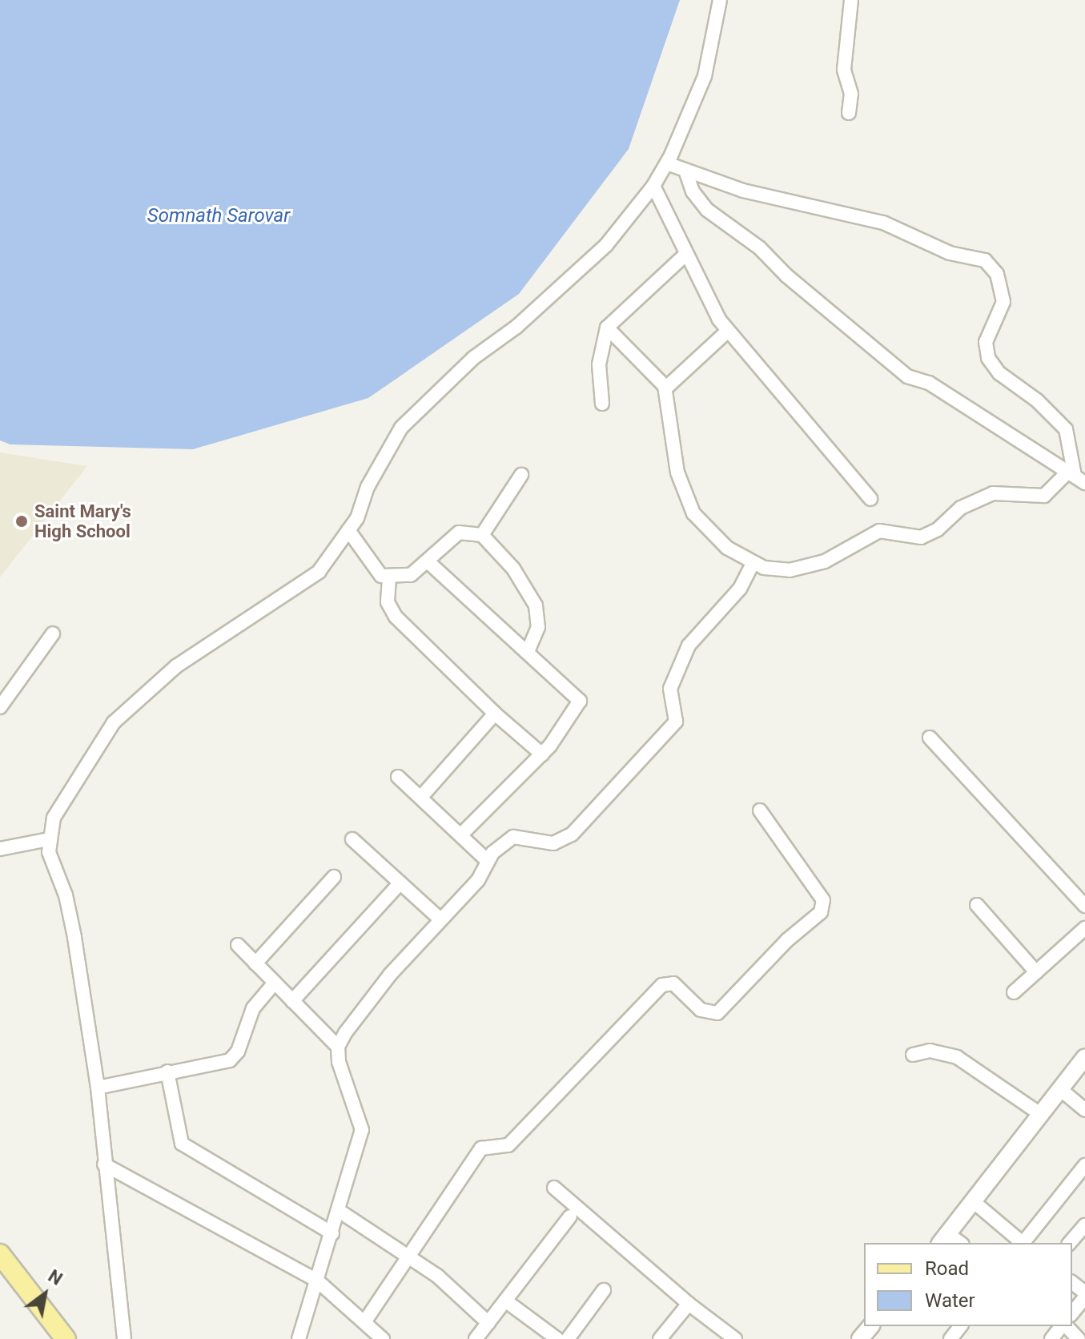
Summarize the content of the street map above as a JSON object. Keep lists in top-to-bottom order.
{
  "water": ["Somnath Sarovar"],
  "places": ["Saint Mary's High School"],
  "legend": ["Road", "Water"],
  "north": "top right"
}
